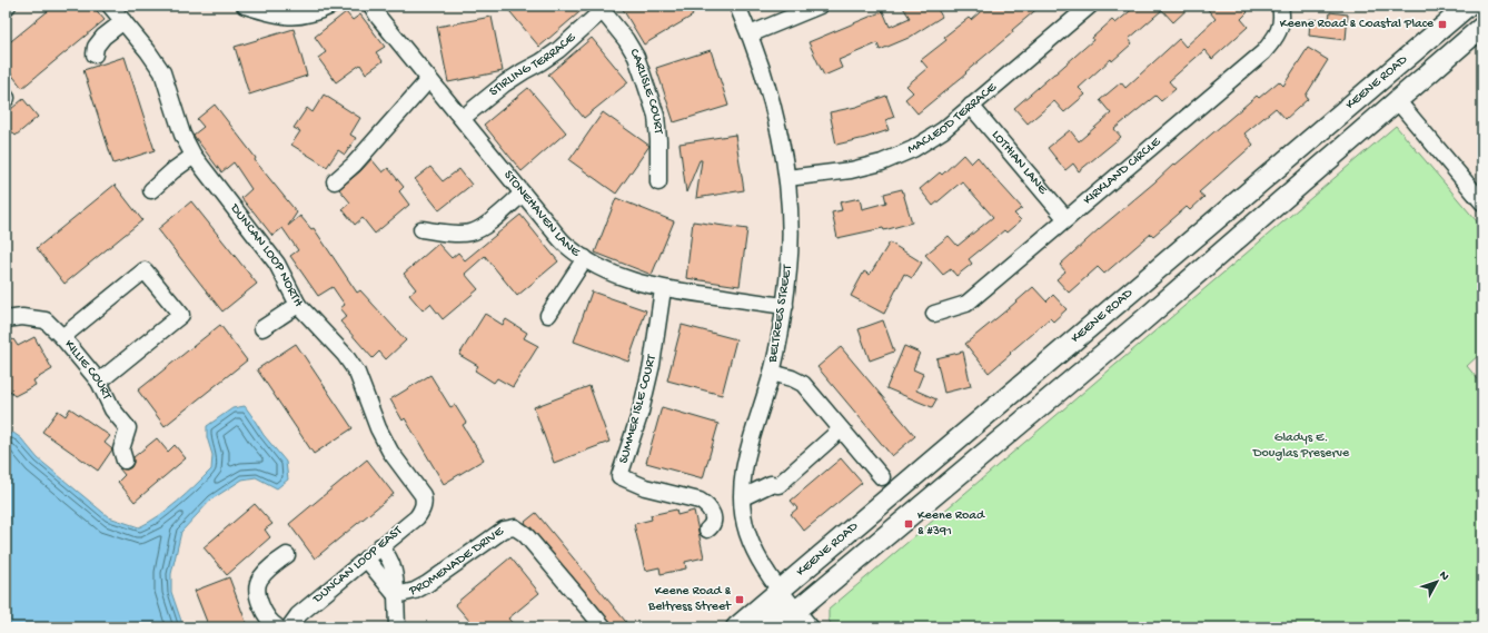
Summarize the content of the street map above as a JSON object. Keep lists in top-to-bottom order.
{
  "streets": {
    "main road": ["KEENE ROAD"],
    "street": [
      "STIRLING TERRACE",
      "CARLISLE COURT",
      "MACLEOD TERRACE",
      "LOTHIAN LANE",
      "KIRKLAND CIRCLE",
      "STONEHAVEN LANE",
      "DUNCAN LOOP NORTH",
      "BELTREES STREET",
      "KILLIE COURT",
      "SUMMER ISLE COURT",
      "PROMENADE DRIVE",
      "DUNCAN LOOP EAST"
    ]
  },
  "crossings": [
    ["STIRLING TERRACE", "CARLISLE COURT"],
    ["STIRLING TERRACE", "STONEHAVEN LANE"],
    ["KEENE ROAD", "BELTREES STREET"],
    ["MACLEOD TERRACE", "LOTHIAN LANE"],
    ["MACLEOD TERRACE", "BELTREES STREET"],
    ["LOTHIAN LANE", "KIRKLAND CIRCLE"],
    ["STONEHAVEN LANE", "BELTREES STREET"],
    ["STONEHAVEN LANE", "SUMMER ISLE COURT"],
    ["DUNCAN LOOP NORTH", "DUNCAN LOOP EAST"]
  ],
  "parks": ["Gladys E. Douglas Preserve"],
  "places": {
    "transit": ["Keene Road & Coastal Place", "Keene Road & #391", "Keene Road & Beltress Street"]
  },
  "north": "top right"
}
